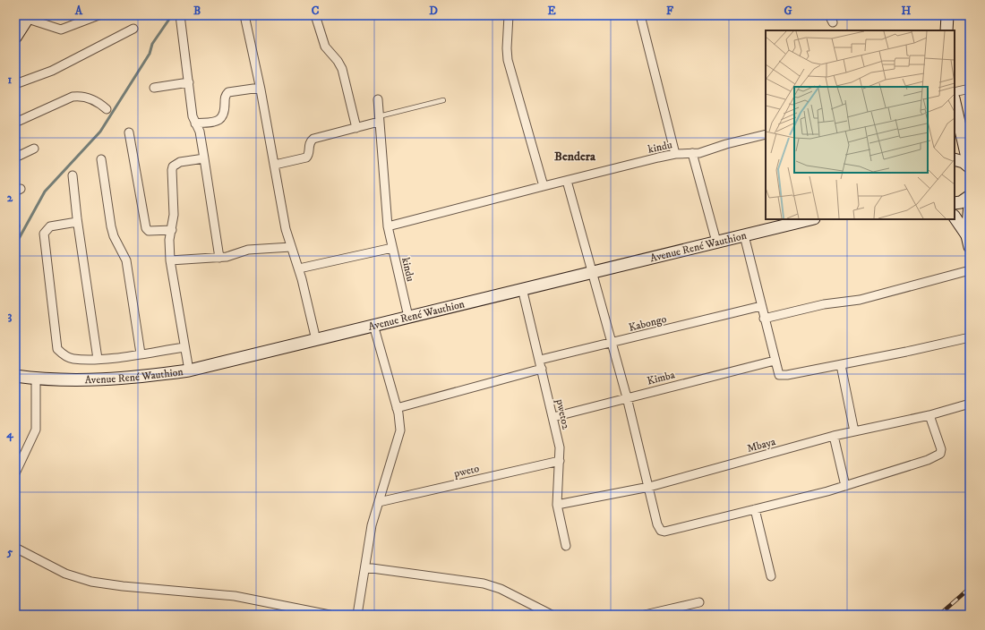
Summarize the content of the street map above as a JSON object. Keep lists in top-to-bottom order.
{
  "streets": {
    "street": [
      "kindu",
      "Avenue René Wauthion",
      "Kabongo",
      "Kimba",
      "pweto2",
      "Mbaya",
      "pweto"
    ]
  },
  "crossings": [
    ["kindu", "Avenue René Wauthion"],
    ["Avenue René Wauthion", "pweto2"],
    ["Kabongo", "pweto2"],
    ["Kimba", "pweto2"],
    ["pweto2", "Mbaya"],
    ["pweto2", "pweto"]
  ],
  "districts": ["Bendera"],
  "grid": {
    "columns": [
      "A",
      "B",
      "C",
      "D",
      "E",
      "F",
      "G",
      "H"
    ],
    "rows": [
      "1",
      "2",
      "3",
      "4",
      "5"
    ]
  }
}
